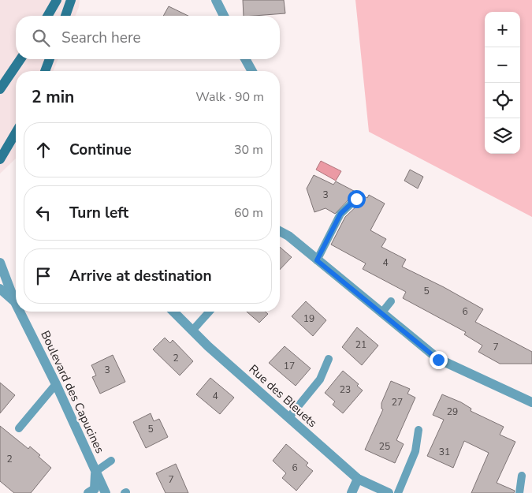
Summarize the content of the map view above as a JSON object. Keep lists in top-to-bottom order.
{
  "streets": {
    "street": ["Boulevard des Capucines", "Rue des Bleuets"]
  },
  "house_numbers": [
    "3",
    "4",
    "5",
    "6",
    "19",
    "21",
    "7",
    "2",
    "17",
    "3",
    "23",
    "4",
    "27",
    "29",
    "5",
    "25",
    "31",
    "2",
    "6",
    "7"
  ],
  "page": {
    "map_buttons": ["+", "−"],
    "search": "Search here",
    "heading": ["2 min", "Walk · 90 m"],
    "list": [
      ["Continue", "30 m"],
      ["Turn left", "60 m"],
      "Arrive at destination"
    ]
  }
}
